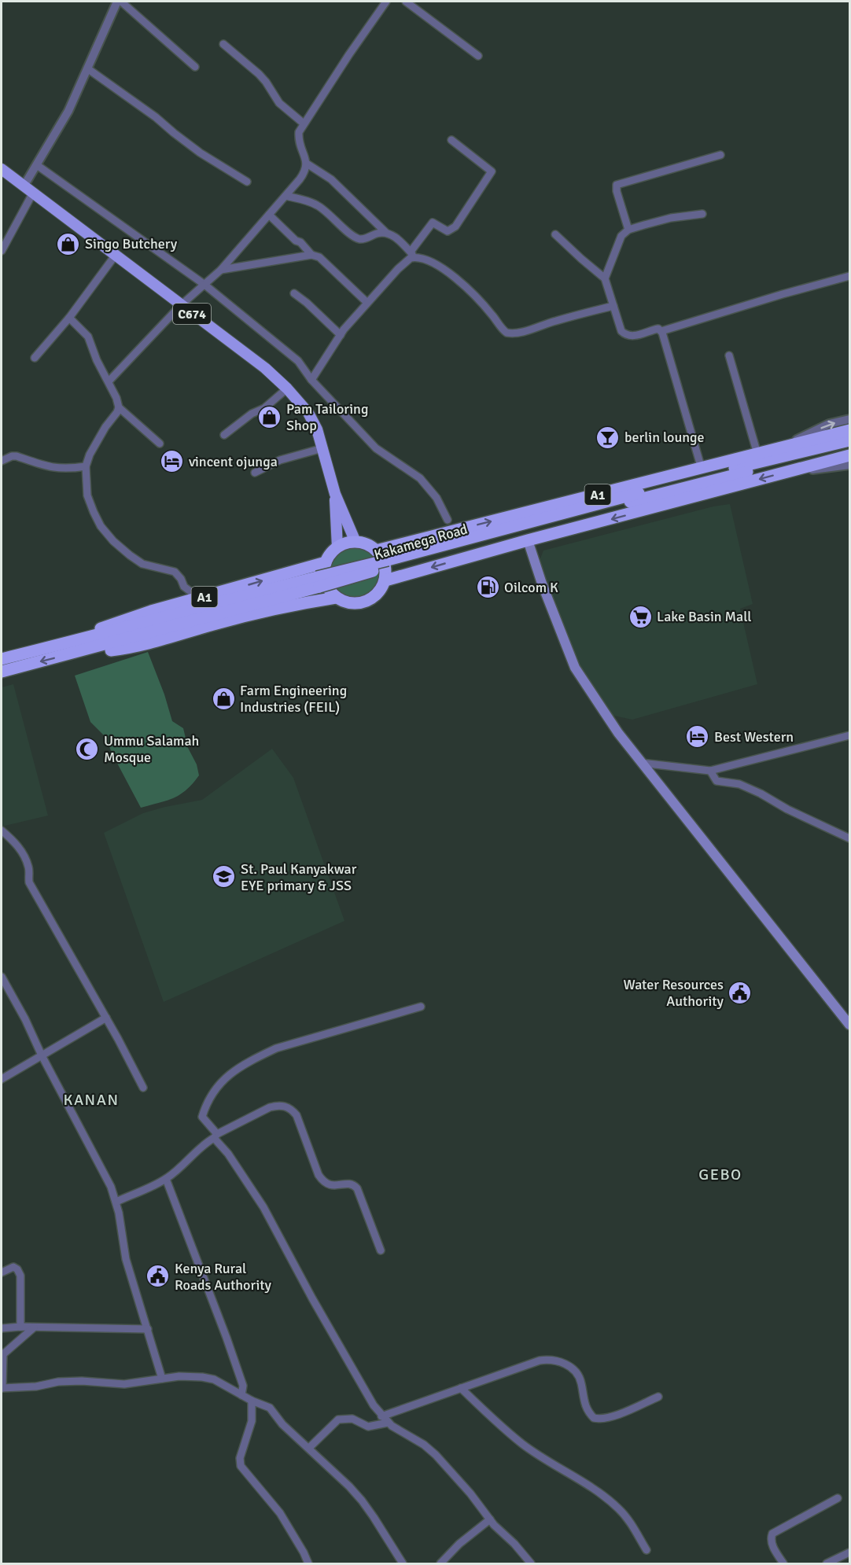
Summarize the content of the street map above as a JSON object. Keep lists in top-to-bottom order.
{
  "streets": {
    "highway": ["A1", "Kakamega Road"],
    "main road": ["C674"]
  },
  "crossings": [
    ["C674", "A1"],
    ["A1", "Kakamega Road"]
  ],
  "districts": ["KANAN", "GEBO"],
  "places": {
    "shop": ["Singo Butchery", "Pam Tailoring Shop", "Farm Engineering Industries (FEIL)"],
    "bar": ["berlin lounge"],
    "hotel": ["vincent ojunga", "Best Western"],
    "fuel station": ["Oilcom K"],
    "supermarket": ["Lake Basin Mall"],
    "mosque": ["Ummu Salamah Mosque"],
    "school or university": ["St. Paul Kanyakwar EYE primary & JSS"],
    "public building": ["Water Resources Authority", "Kenya Rural Roads Authority"]
  }
}
